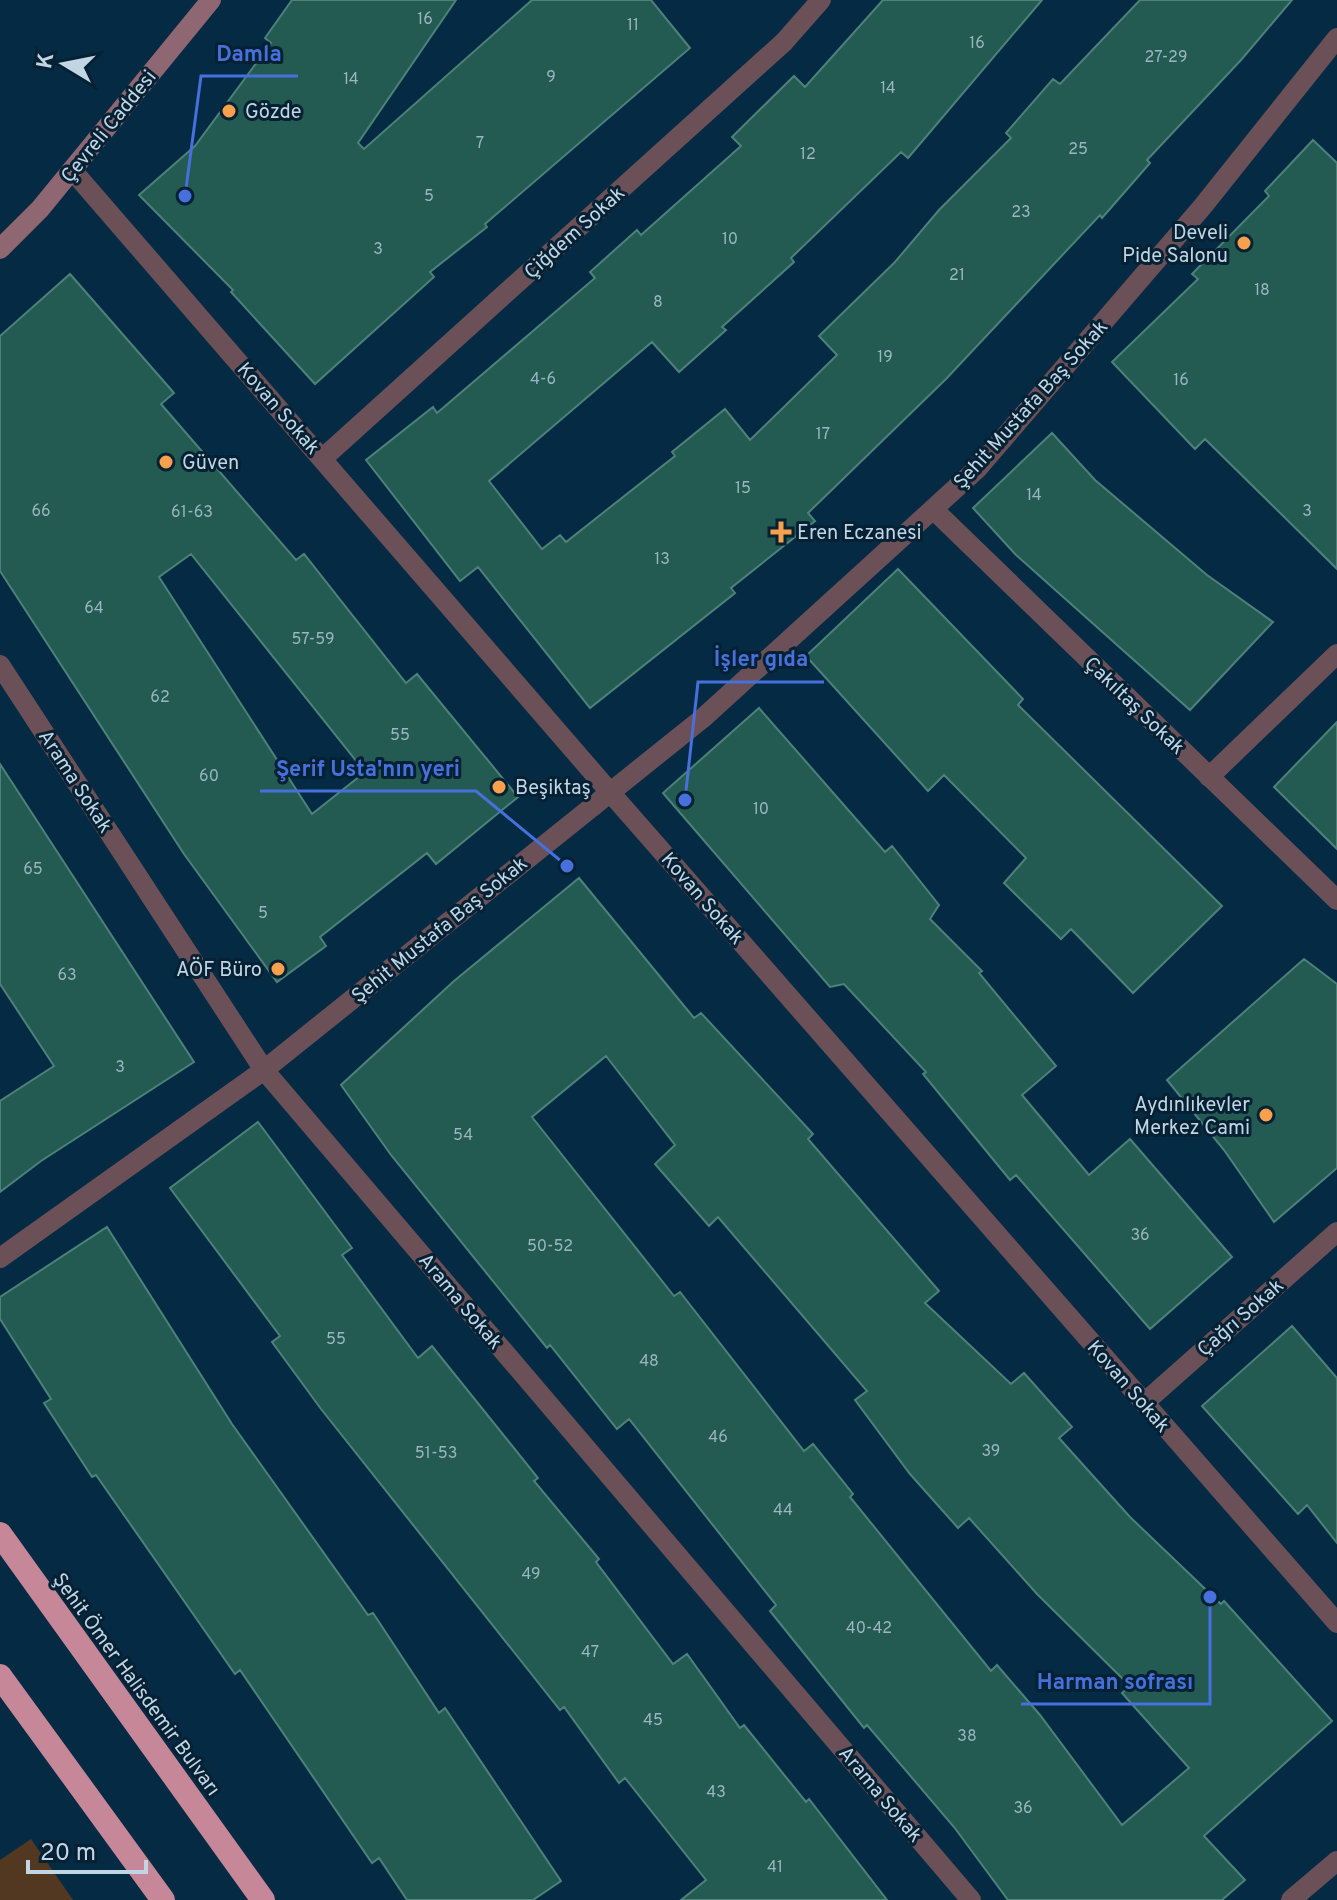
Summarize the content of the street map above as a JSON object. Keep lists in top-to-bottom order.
{
  "streets": {
    "highway": ["Şehit Ömer Halisdemir Bulvarı"],
    "main road": ["Çevreli Caddesi"],
    "street": [
      "Çiğdem Sokak",
      "Şehit Mustafa Baş Sokak",
      "Kovan Sokak",
      "Çakıltaş Sokak",
      "Arama Sokak",
      "Çağrı Sokak"
    ]
  },
  "crossings": [
    ["Çevreli Caddesi", "Kovan Sokak"],
    ["Çiğdem Sokak", "Kovan Sokak"],
    ["Şehit Mustafa Baş Sokak", "Kovan Sokak"],
    ["Şehit Mustafa Baş Sokak", "Çakıltaş Sokak"],
    ["Şehit Mustafa Baş Sokak", "Arama Sokak"],
    ["Kovan Sokak", "Çağrı Sokak"]
  ],
  "places": {
    "other": [
      "Gözde",
      "Damla",
      "Develi Pide Salonu",
      "Güven",
      "Beşiktaş",
      "İşler gıda",
      "Şerif Usta'nın yeri",
      "AÖF Büro",
      "Aydınlıkevler Merkez Cami",
      "Harman sofrası"
    ],
    "health": ["Eren Eczanesi"]
  },
  "house_numbers": [
    "16",
    "11",
    "16",
    "27-29",
    "9",
    "14",
    "14",
    "7",
    "25",
    "12",
    "5",
    "23",
    "10",
    "3",
    "21",
    "18",
    "8",
    "19",
    "4-6",
    "16",
    "17",
    "15",
    "14",
    "66",
    "3",
    "61-63",
    "13",
    "64",
    "57-59",
    "62",
    "55",
    "60",
    "10",
    "65",
    "5",
    "63",
    "3",
    "54",
    "36",
    "50-52",
    "55",
    "48",
    "46",
    "39",
    "51-53",
    "44",
    "49",
    "40-42",
    "47",
    "45",
    "38",
    "43",
    "36",
    "41"
  ],
  "scale_bar": "20 m",
  "north": "left"
}
